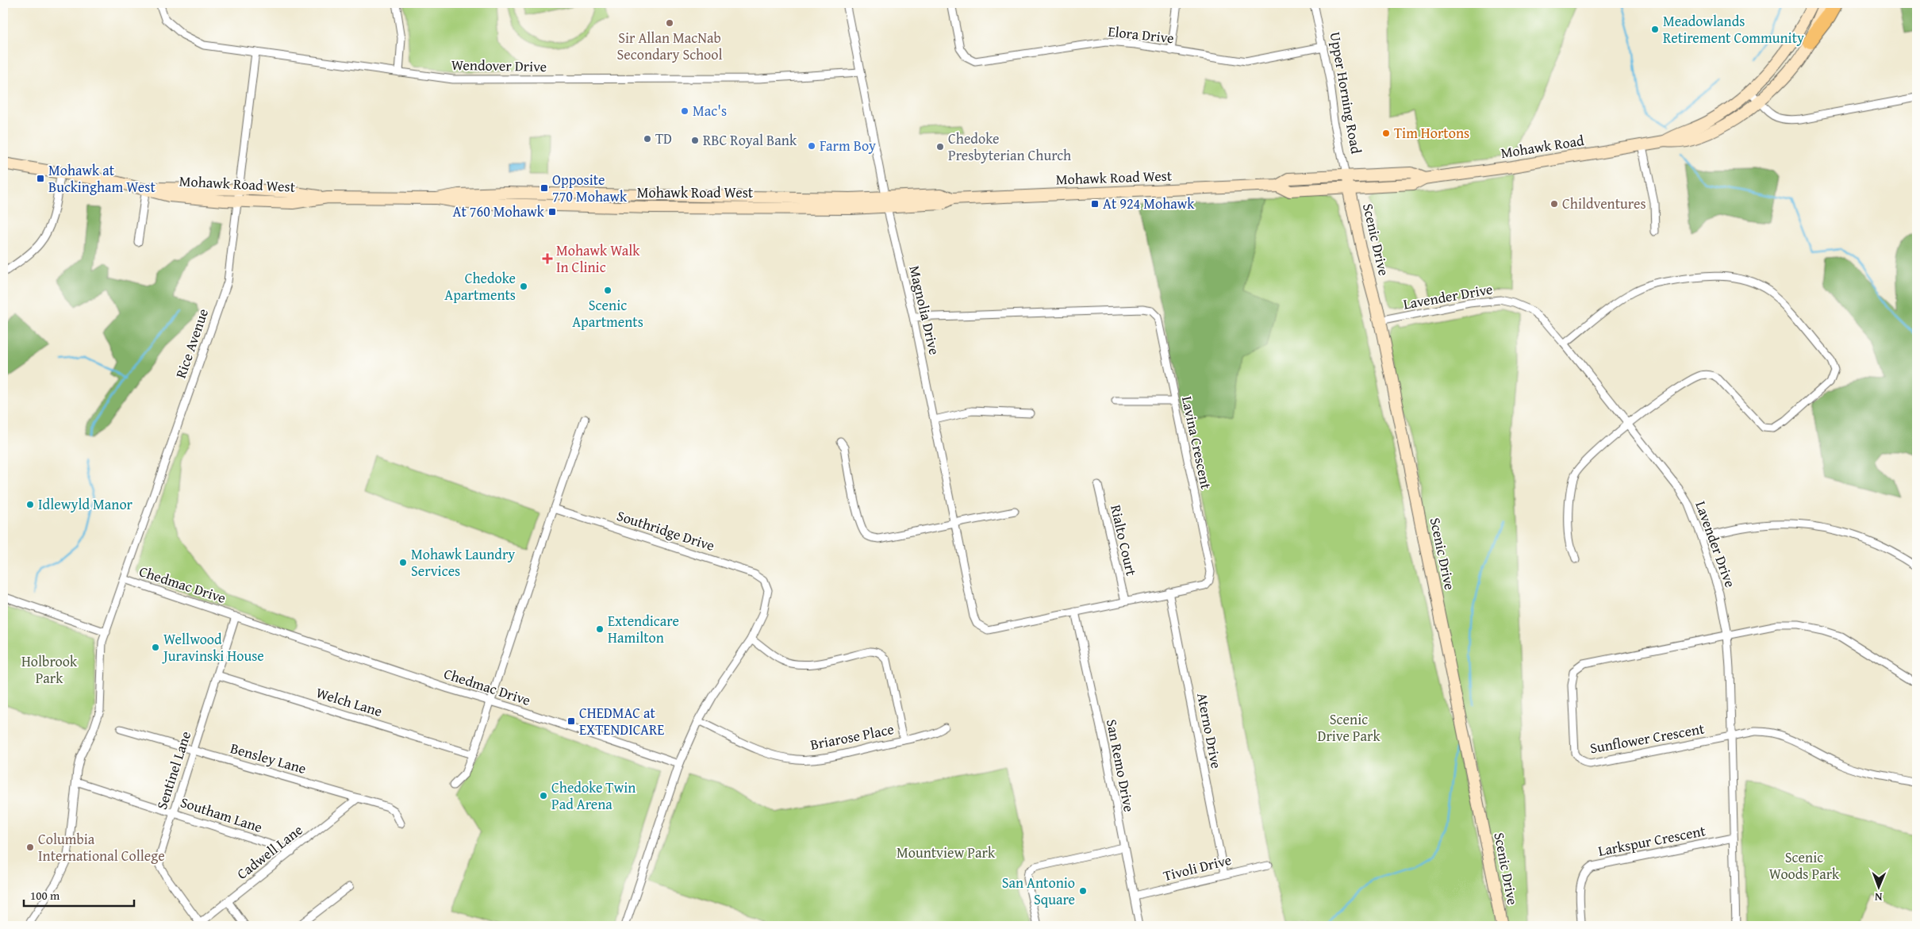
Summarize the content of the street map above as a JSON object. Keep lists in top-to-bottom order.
{
  "streets": {
    "main road": [
      "Upper Horning Road",
      "Mohawk Road",
      "Mohawk Road West",
      "Scenic Drive"
    ],
    "street": [
      "Elora Drive",
      "Wendover Drive",
      "Lavender Drive",
      "Magnolia Drive",
      "Rice Avenue",
      "Lavina Crescent",
      "Southridge Drive",
      "Rialto Court",
      "Chedmac Drive",
      "Welch Lane",
      "Aterno Drive",
      "Briarose Place",
      "Sunflower Crescent",
      "Bensley Lane",
      "San Remo Drive",
      "Sentinel Lane",
      "Southam Lane",
      "Larkspur Crescent",
      "Cadwell Lane",
      "Tivoli Drive"
    ]
  },
  "crossings": [
    ["Elora Drive", "Upper Horning Road"],
    ["Wendover Drive", "Magnolia Drive"],
    ["Wendover Drive", "Rice Avenue"],
    ["Upper Horning Road", "Mohawk Road"],
    ["Upper Horning Road", "Mohawk Road West"],
    ["Upper Horning Road", "Scenic Drive"],
    ["Mohawk Road", "Mohawk Road West"],
    ["Mohawk Road", "Scenic Drive"],
    ["Mohawk Road West", "Scenic Drive"],
    ["Mohawk Road West", "Magnolia Drive"],
    ["Mohawk Road West", "Rice Avenue"],
    ["Scenic Drive", "Lavender Drive"],
    ["Lavender Drive", "Sunflower Crescent"],
    ["Lavender Drive", "Larkspur Crescent"],
    ["Magnolia Drive", "Lavina Crescent"],
    ["Rice Avenue", "Chedmac Drive"],
    ["Rice Avenue", "Southam Lane"],
    ["Lavina Crescent", "Rialto Court"],
    ["Lavina Crescent", "Aterno Drive"],
    ["Lavina Crescent", "San Remo Drive"],
    ["Southridge Drive", "Chedmac Drive"],
    ["Southridge Drive", "Briarose Place"],
    ["Chedmac Drive", "Sentinel Lane"],
    ["Welch Lane", "Sentinel Lane"],
    ["Aterno Drive", "Tivoli Drive"],
    ["Bensley Lane", "Sentinel Lane"],
    ["Bensley Lane", "Cadwell Lane"],
    ["San Remo Drive", "Tivoli Drive"],
    ["Sentinel Lane", "Southam Lane"],
    ["Sentinel Lane", "Cadwell Lane"],
    ["Southam Lane", "Cadwell Lane"]
  ],
  "parks": [
    "Holbrook Park",
    "Scenic Drive Park",
    "Mountview Park",
    "Scenic Woods Park"
  ],
  "places": {
    "other": [
      "Sir Allan MacNab Secondary School",
      "Meadowlands Retirement Community",
      "Mac's",
      "Tim Hortons",
      "TD",
      "RBC Royal Bank",
      "Farm Boy",
      "Chedoke Presbyterian Church",
      "Childventures",
      "Chedoke Apartments",
      "Scenic Apartments",
      "Idlewyld Manor",
      "Mohawk Laundry Services",
      "Extendicare Hamilton",
      "Wellwood Juravinski House",
      "Chedoke Twin Pad Arena",
      "Columbia International College",
      "San Antonio Square"
    ],
    "transit": [
      "Mohawk at Buckingham West",
      "Opposite 770 Mohawk",
      "At 924 Mohawk",
      "At 760 Mohawk",
      "CHEDMAC at EXTENDICARE"
    ],
    "health": ["Mohawk Walk In Clinic"]
  },
  "scale_bar": "100 m",
  "north": "bottom"
}
